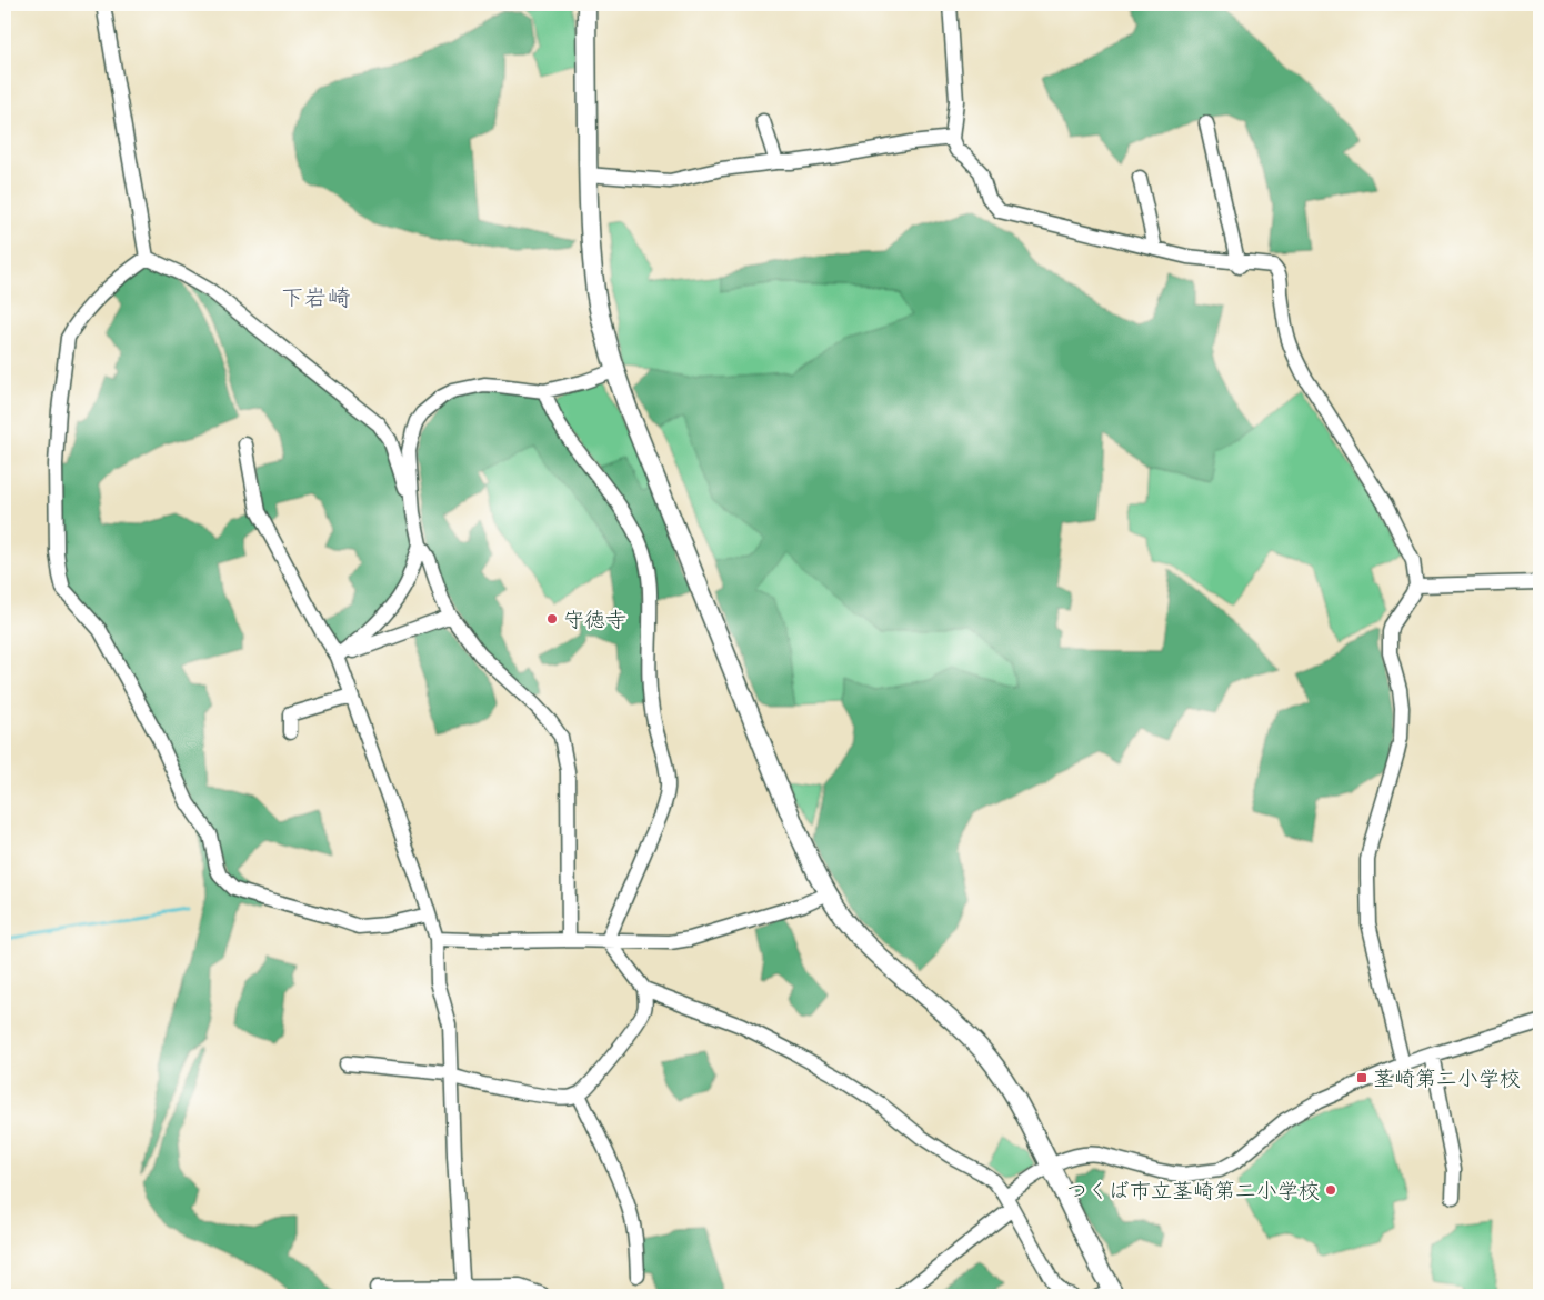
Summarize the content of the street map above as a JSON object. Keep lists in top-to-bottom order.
{
  "districts": ["下岩崎"],
  "places": {
    "other": ["守徳寺", "つくば市立茎崎第二小学校"],
    "transit": ["茎崎第二小学校"]
  }
}
